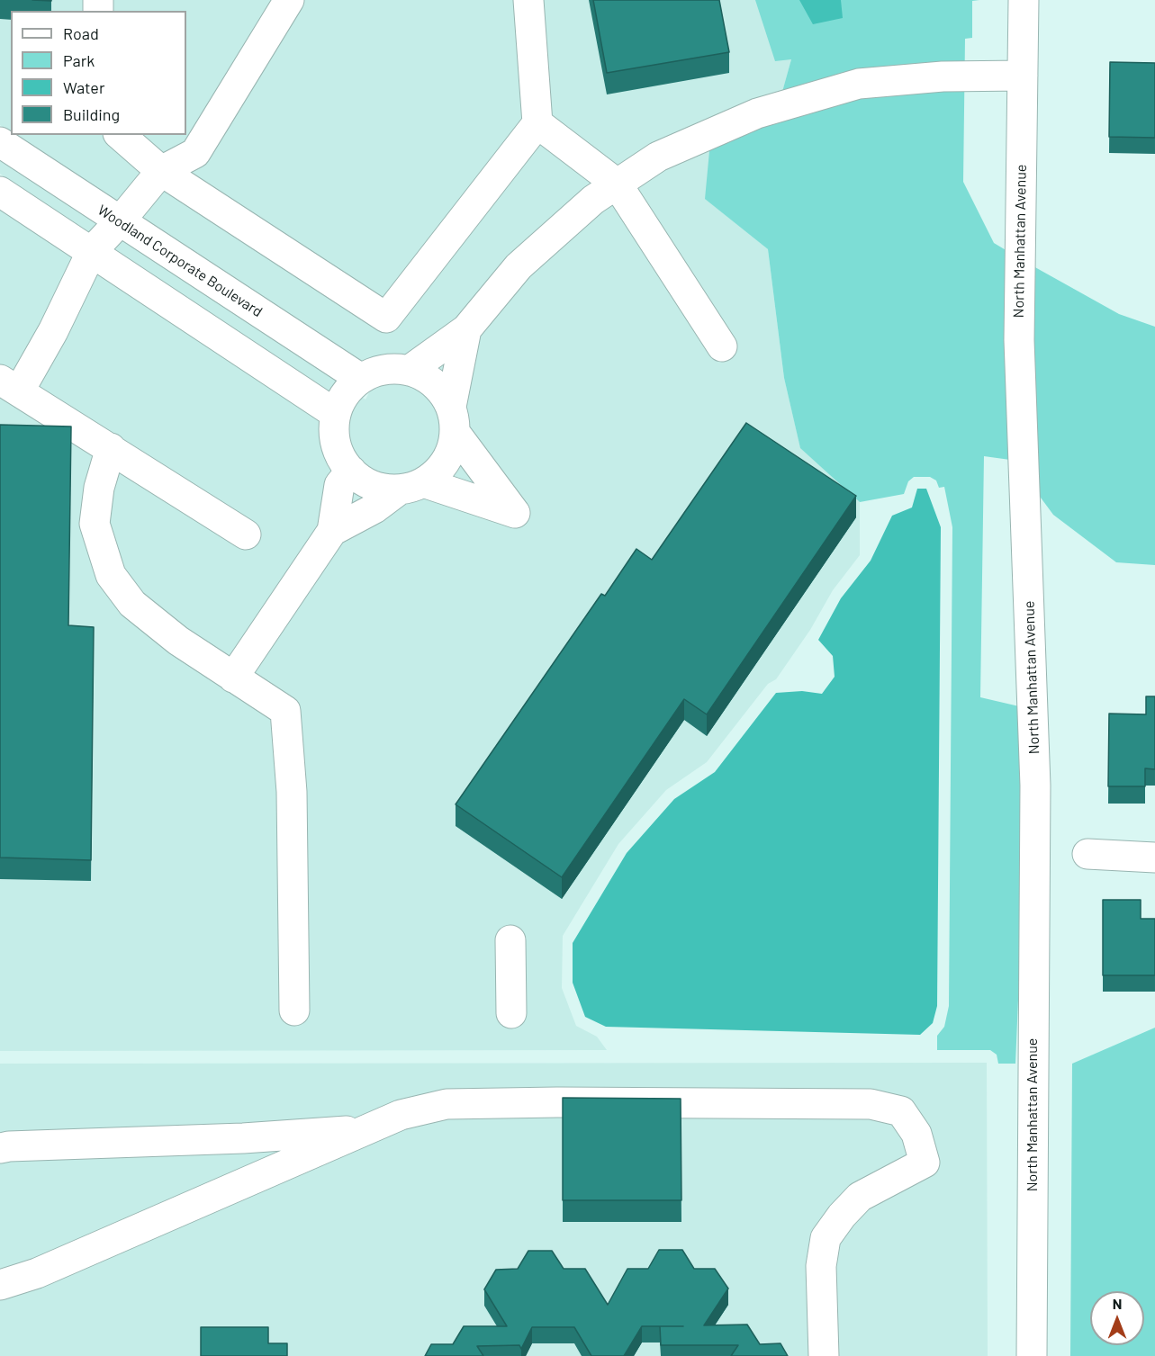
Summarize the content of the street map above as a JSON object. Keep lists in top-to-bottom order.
{
  "streets": {
    "street": ["North Manhattan Avenue", "Woodland Corporate Boulevard"]
  },
  "legend": [
    "Road",
    "Park",
    "Water",
    "Building"
  ],
  "north": "top"
}
